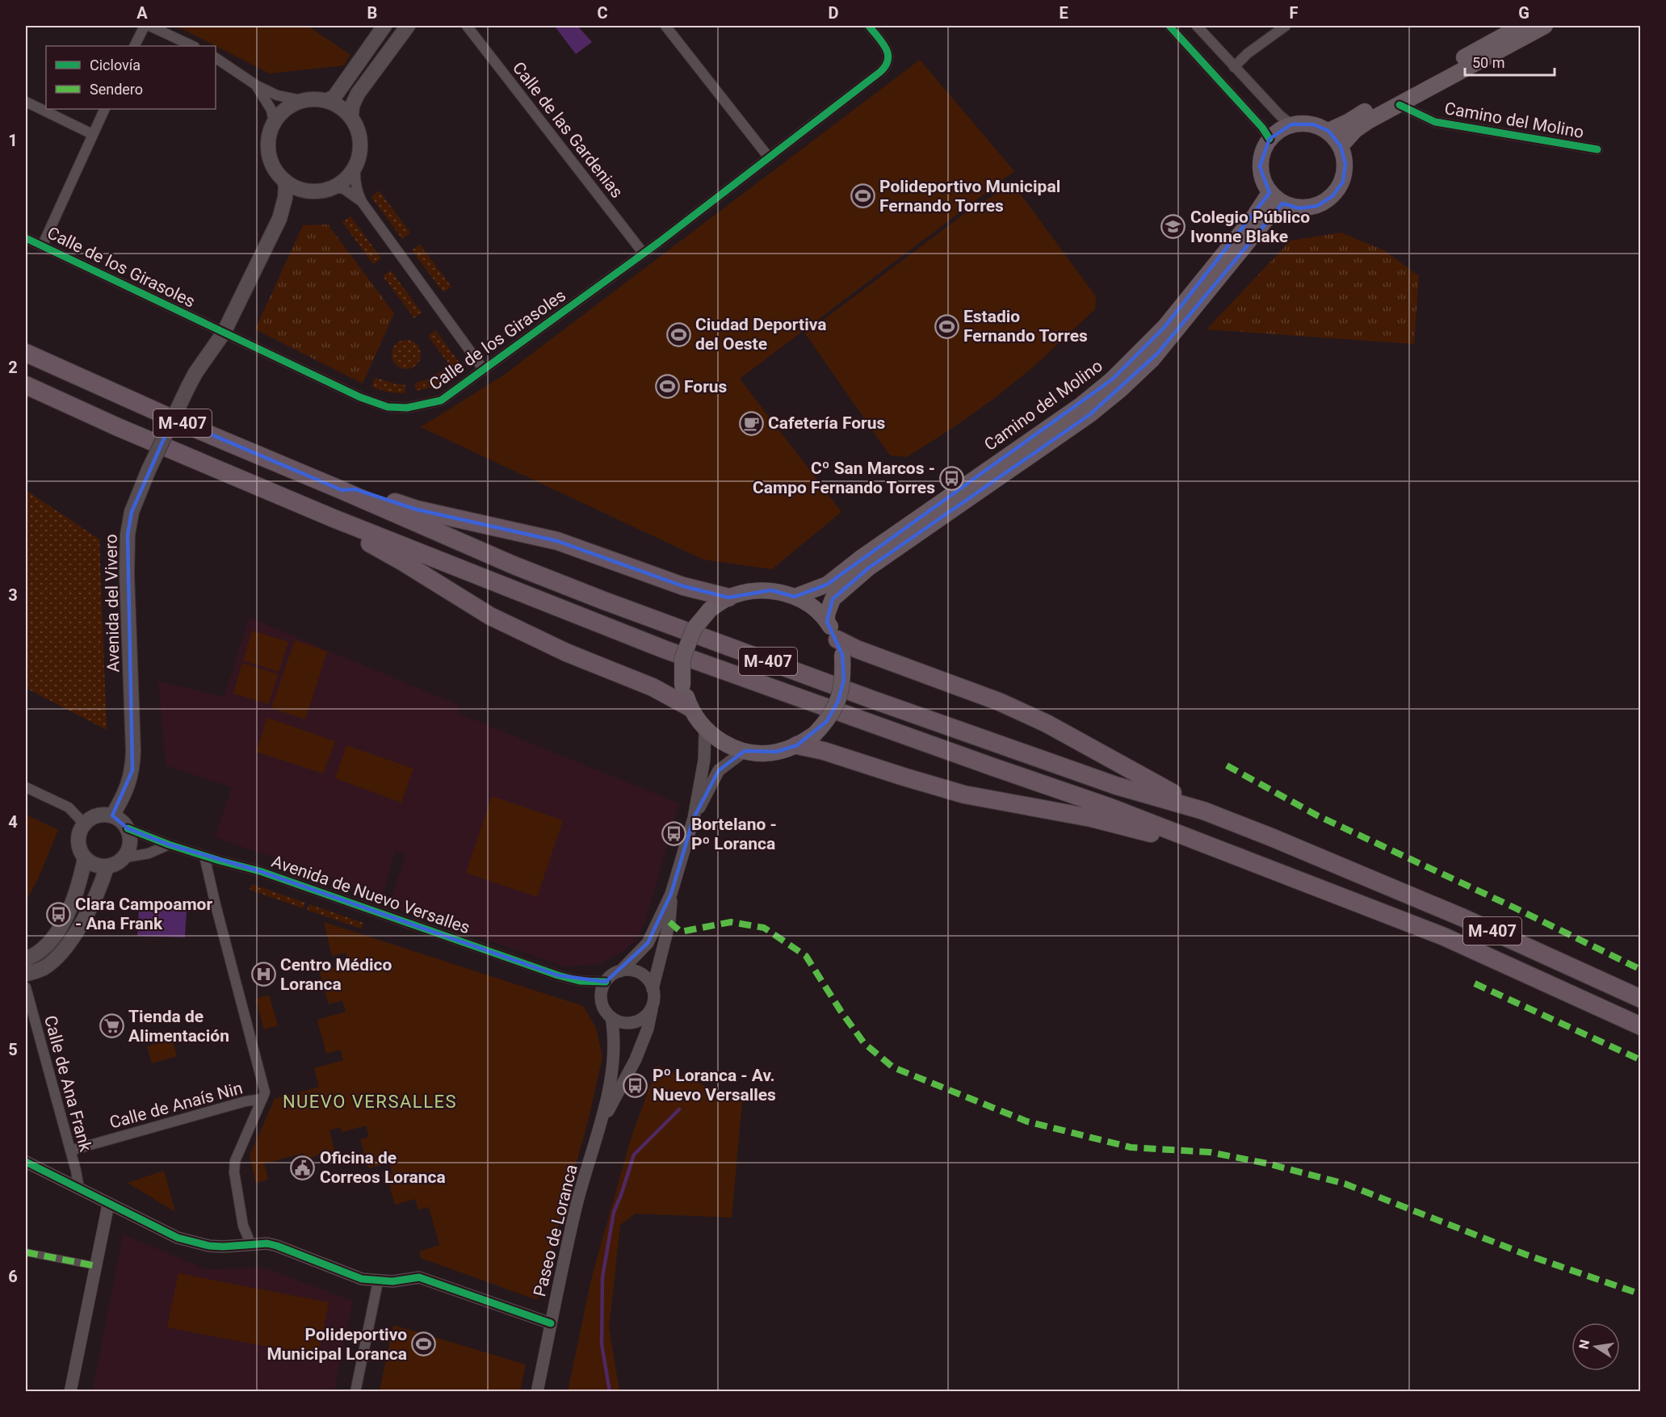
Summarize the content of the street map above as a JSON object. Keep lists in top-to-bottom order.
{
  "streets": {
    "highway": ["M-407"],
    "main road": ["Camino del Molino", "Avenida del Vivero"],
    "street": [
      "Calle de las Gardenias",
      "Calle de los Girasoles",
      "Avenida de Nuevo Versalles",
      "Calle de Ana Frank",
      "Calle de Anaís Nin",
      "Paseo de Loranca"
    ]
  },
  "crossings": [
    ["Calle de las Gardenias", "Calle de los Girasoles"],
    ["Calle de los Girasoles", "Avenida del Vivero"],
    ["Avenida del Vivero", "Avenida de Nuevo Versalles"],
    ["Avenida de Nuevo Versalles", "Calle de Anaís Nin"],
    ["Avenida de Nuevo Versalles", "Paseo de Loranca"],
    ["Calle de Ana Frank", "Calle de Anaís Nin"]
  ],
  "districts": ["NUEVO VERSALLES"],
  "places": {
    "sports": [
      "Polideportivo Municipal Fernando Torres",
      "Estadio Fernando Torres",
      "Ciudad Deportiva del Oeste",
      "Forus",
      "Polideportivo Municipal Loranca"
    ],
    "school or university": ["Colegio Público Ivonne Blake"],
    "cafe": ["Cafetería Forus"],
    "bus stop": [
      "Cº San Marcos - Campo Fernando Torres",
      "Bortelano - Pº Loranca",
      "Clara Campoamor - Ana Frank",
      "Pº Loranca - Av. Nuevo Versalles"
    ],
    "hospital": ["Centro Médico Loranca"],
    "supermarket": ["Tienda de Alimentación"],
    "public building": ["Oficina de Correos Loranca"]
  },
  "legend": ["Ciclovía", "Sendero"],
  "scale_bar": "50 m",
  "north": "left",
  "grid": {
    "columns": [
      "A",
      "B",
      "C",
      "D",
      "E",
      "F",
      "G"
    ],
    "rows": [
      "1",
      "2",
      "3",
      "4",
      "5",
      "6"
    ]
  }
}
